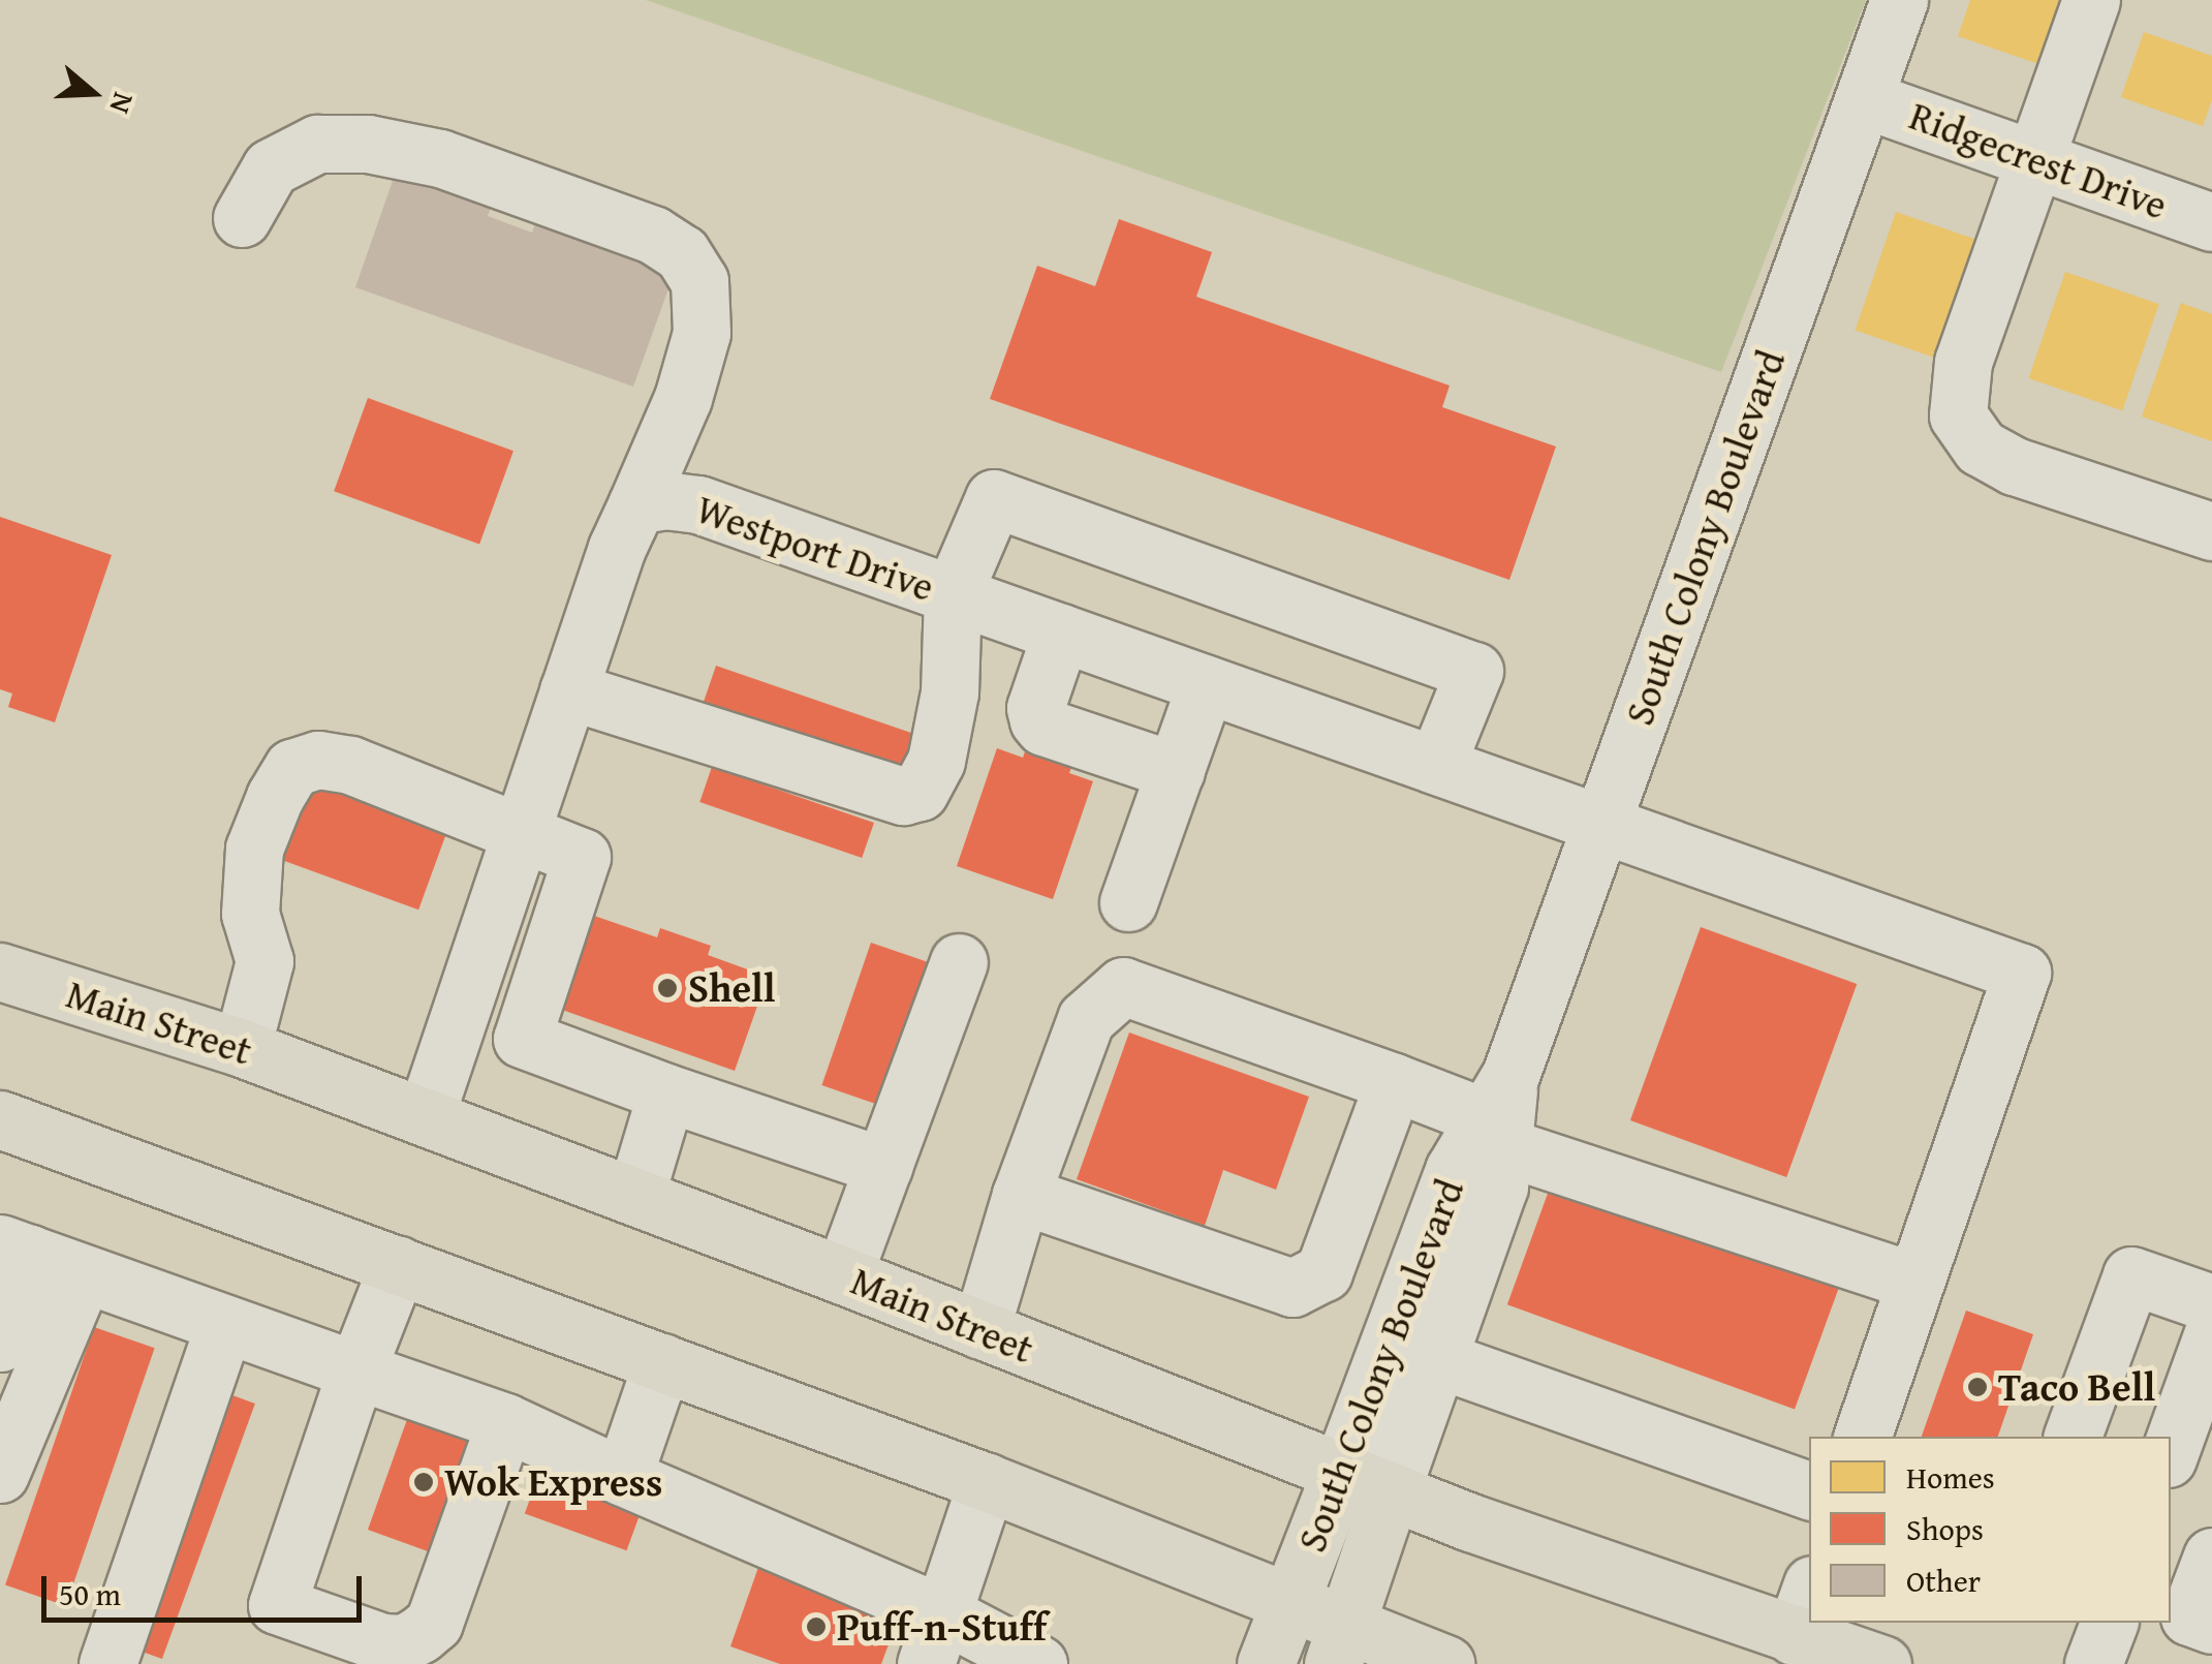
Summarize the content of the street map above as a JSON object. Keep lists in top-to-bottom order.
{
  "streets": {
    "main road": ["South Colony Boulevard", "Main Street"],
    "street": ["Ridgecrest Drive", "Westport Drive"]
  },
  "crossings": [
    ["Ridgecrest Drive", "South Colony Boulevard"],
    ["South Colony Boulevard", "Westport Drive"],
    ["South Colony Boulevard", "Main Street"]
  ],
  "places": [
    "Shell",
    "Taco Bell",
    "Wok Express",
    "Puff-n-Stuff"
  ],
  "legend": ["Homes", "Shops", "Other"],
  "scale_bar": "50 m",
  "north": "right"
}
